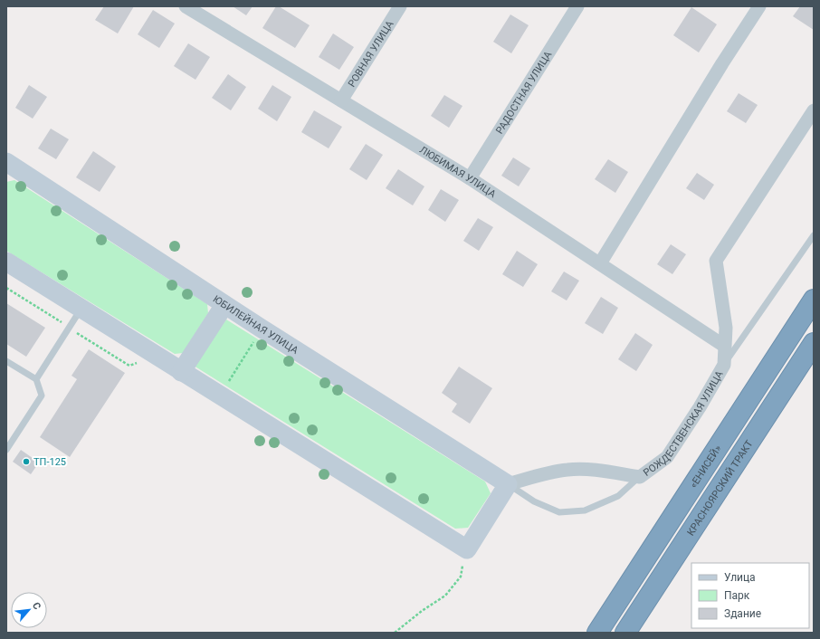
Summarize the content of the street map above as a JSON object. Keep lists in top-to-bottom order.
{
  "streets": {
    "highway": ["«ЕНИСЕЙ»", "КРАСНОЯРСКИЙ ТРАКТ"],
    "main road": ["ЮБИЛЕЙНАЯ УЛИЦА"],
    "street": [
      "РОВНАЯ УЛИЦА",
      "РАДОСТНАЯ УЛИЦА",
      "ЛЮБИМАЯ УЛИЦА",
      "РОЖДЕСТВЕНСКАЯ УЛИЦА"
    ]
  },
  "crossings": [
    ["РОВНАЯ УЛИЦА", "ЛЮБИМАЯ УЛИЦА"],
    ["РАДОСТНАЯ УЛИЦА", "ЛЮБИМАЯ УЛИЦА"],
    ["ЛЮБИМАЯ УЛИЦА", "РОЖДЕСТВЕНСКАЯ УЛИЦА"],
    ["ЮБИЛЕЙНАЯ УЛИЦА", "РОЖДЕСТВЕНСКАЯ УЛИЦА"]
  ],
  "places": ["ТП-125"],
  "legend": ["Улица", "Парк", "Здание"],
  "north": "top right"
}
